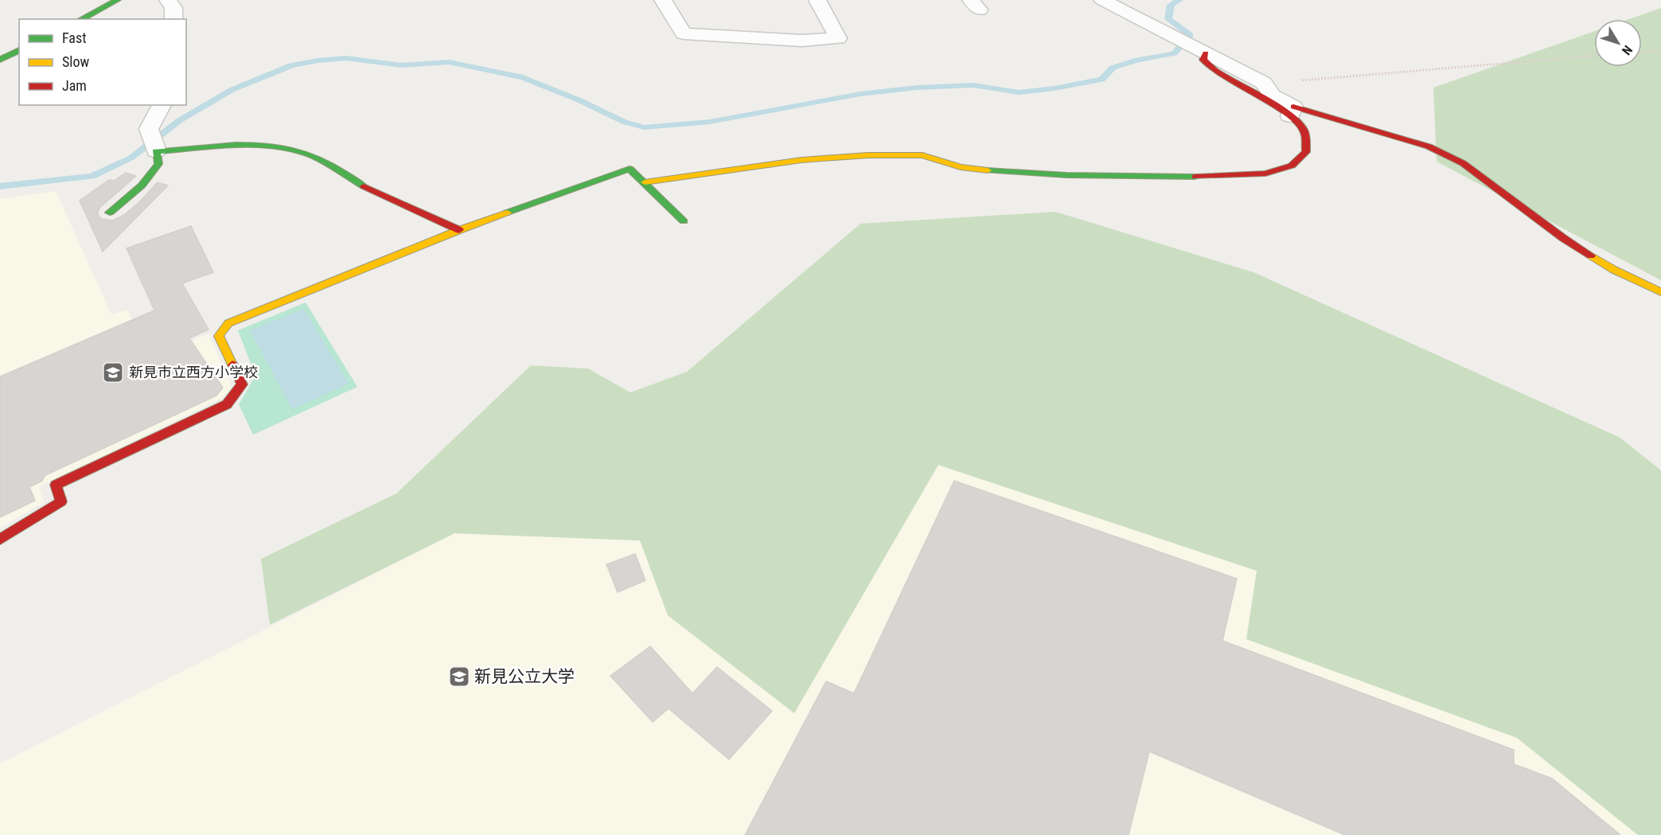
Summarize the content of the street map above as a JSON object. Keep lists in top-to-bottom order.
{
  "places": {
    "school or university": ["新見市立西方小学校", "新見公立大学"]
  },
  "legend": ["Fast", "Slow", "Jam"],
  "north": "bottom right"
}
